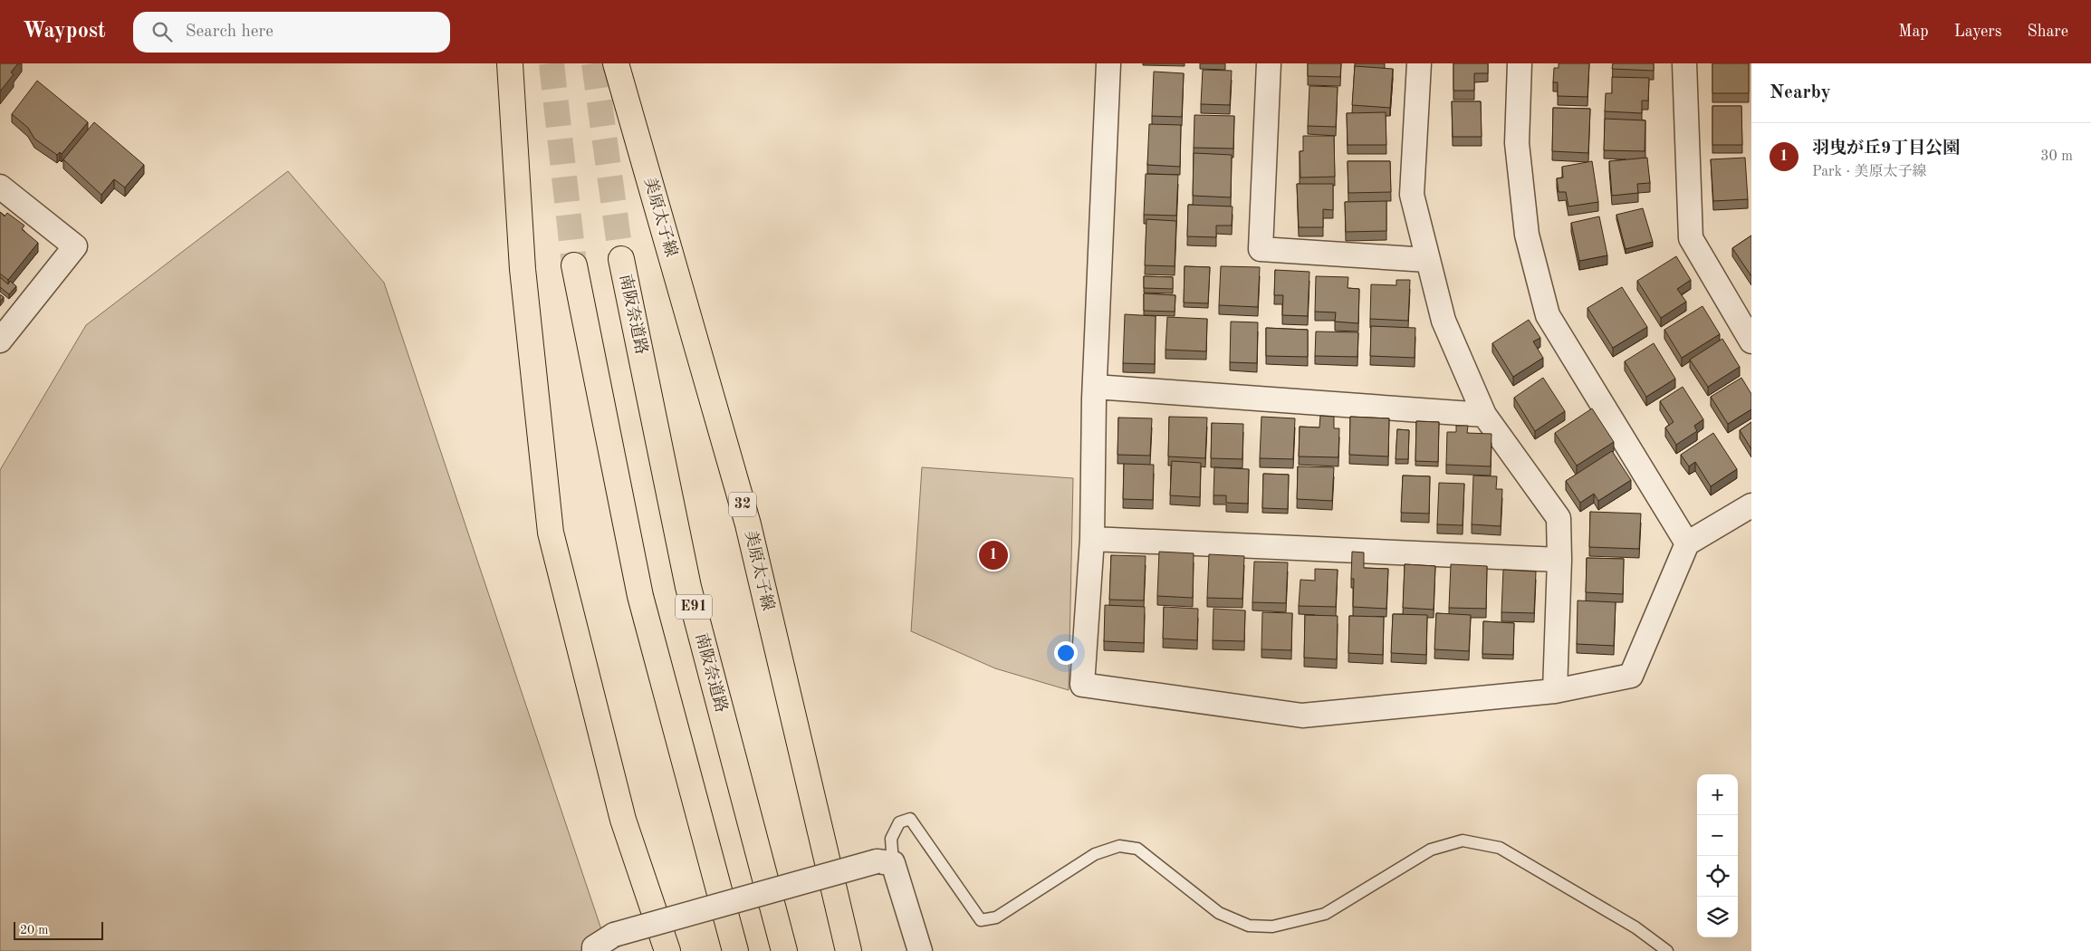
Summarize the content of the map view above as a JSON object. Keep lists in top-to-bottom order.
{
  "streets": {
    "main road": [
      "美原太子線",
      "南阪奈道路",
      "32",
      "E91"
    ]
  },
  "scale_bar": "20 m",
  "page": {
    "header": "Waypost",
    "search": "Search here",
    "nav": ["Map", "Layers", "Share"],
    "heading": "Nearby",
    "list": [
      {
        "mark": "1",
        "name": "羽曳が丘9丁目公園",
        "note": "Park · 美原太子線",
        "value": "30 m"
      }
    ],
    "pins": "1",
    "map_buttons": ["+", "−"],
    "scale": "20 m"
  }
}
